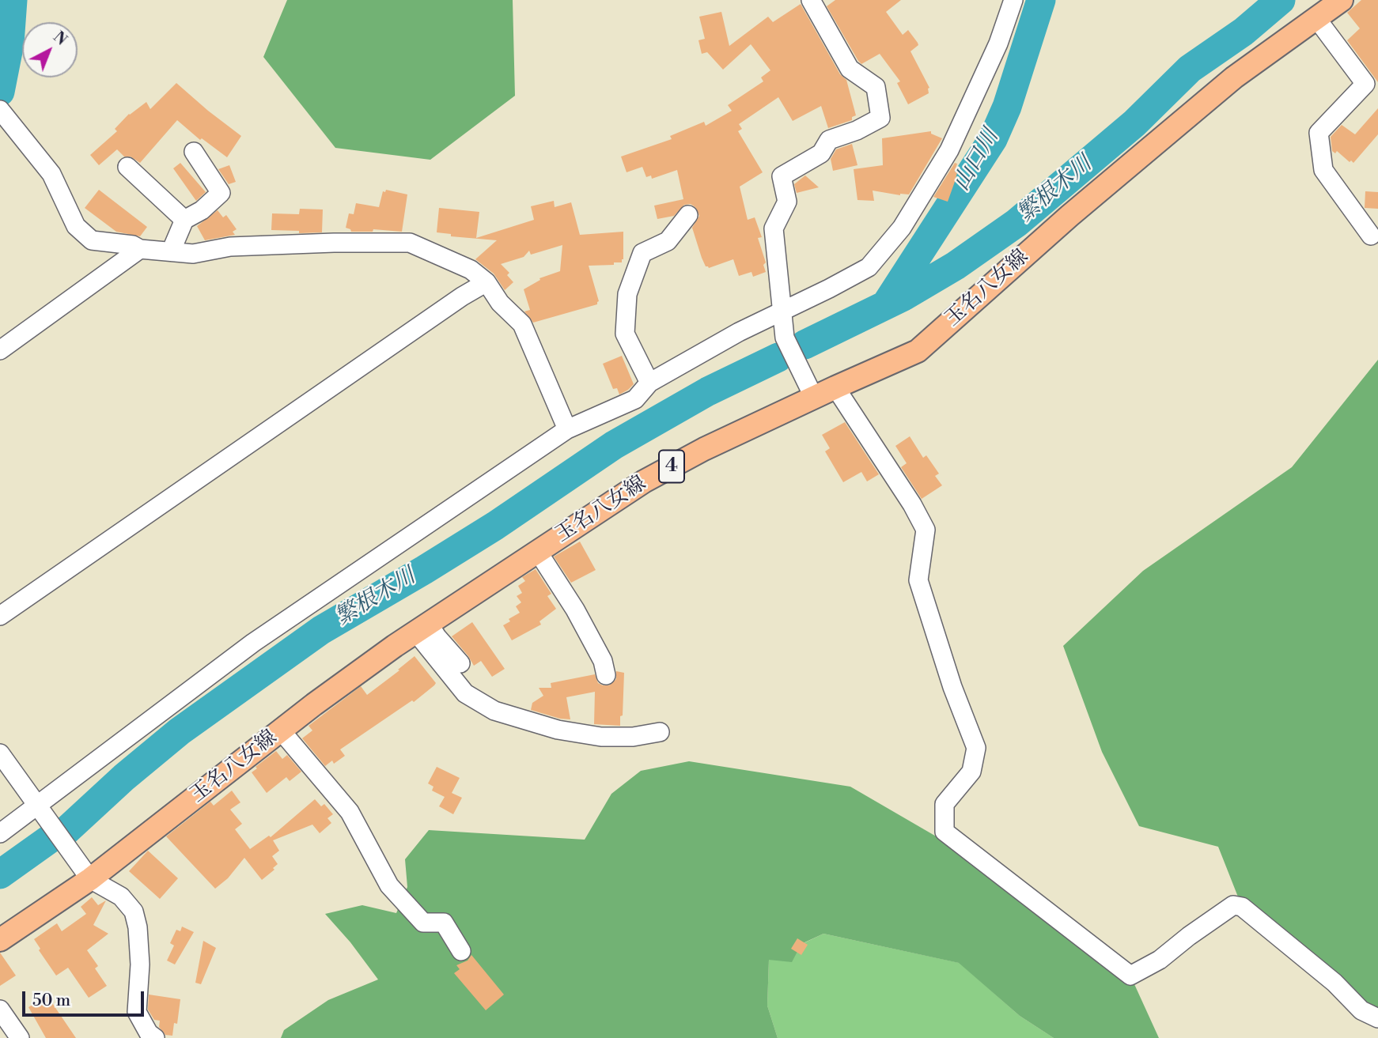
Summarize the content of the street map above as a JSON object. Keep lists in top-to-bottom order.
{
  "streets": {
    "main road": ["玉名八女線", "4"]
  },
  "water": ["山口川", "繁根木川"],
  "scale_bar": "50 m",
  "north": "top right"
}
